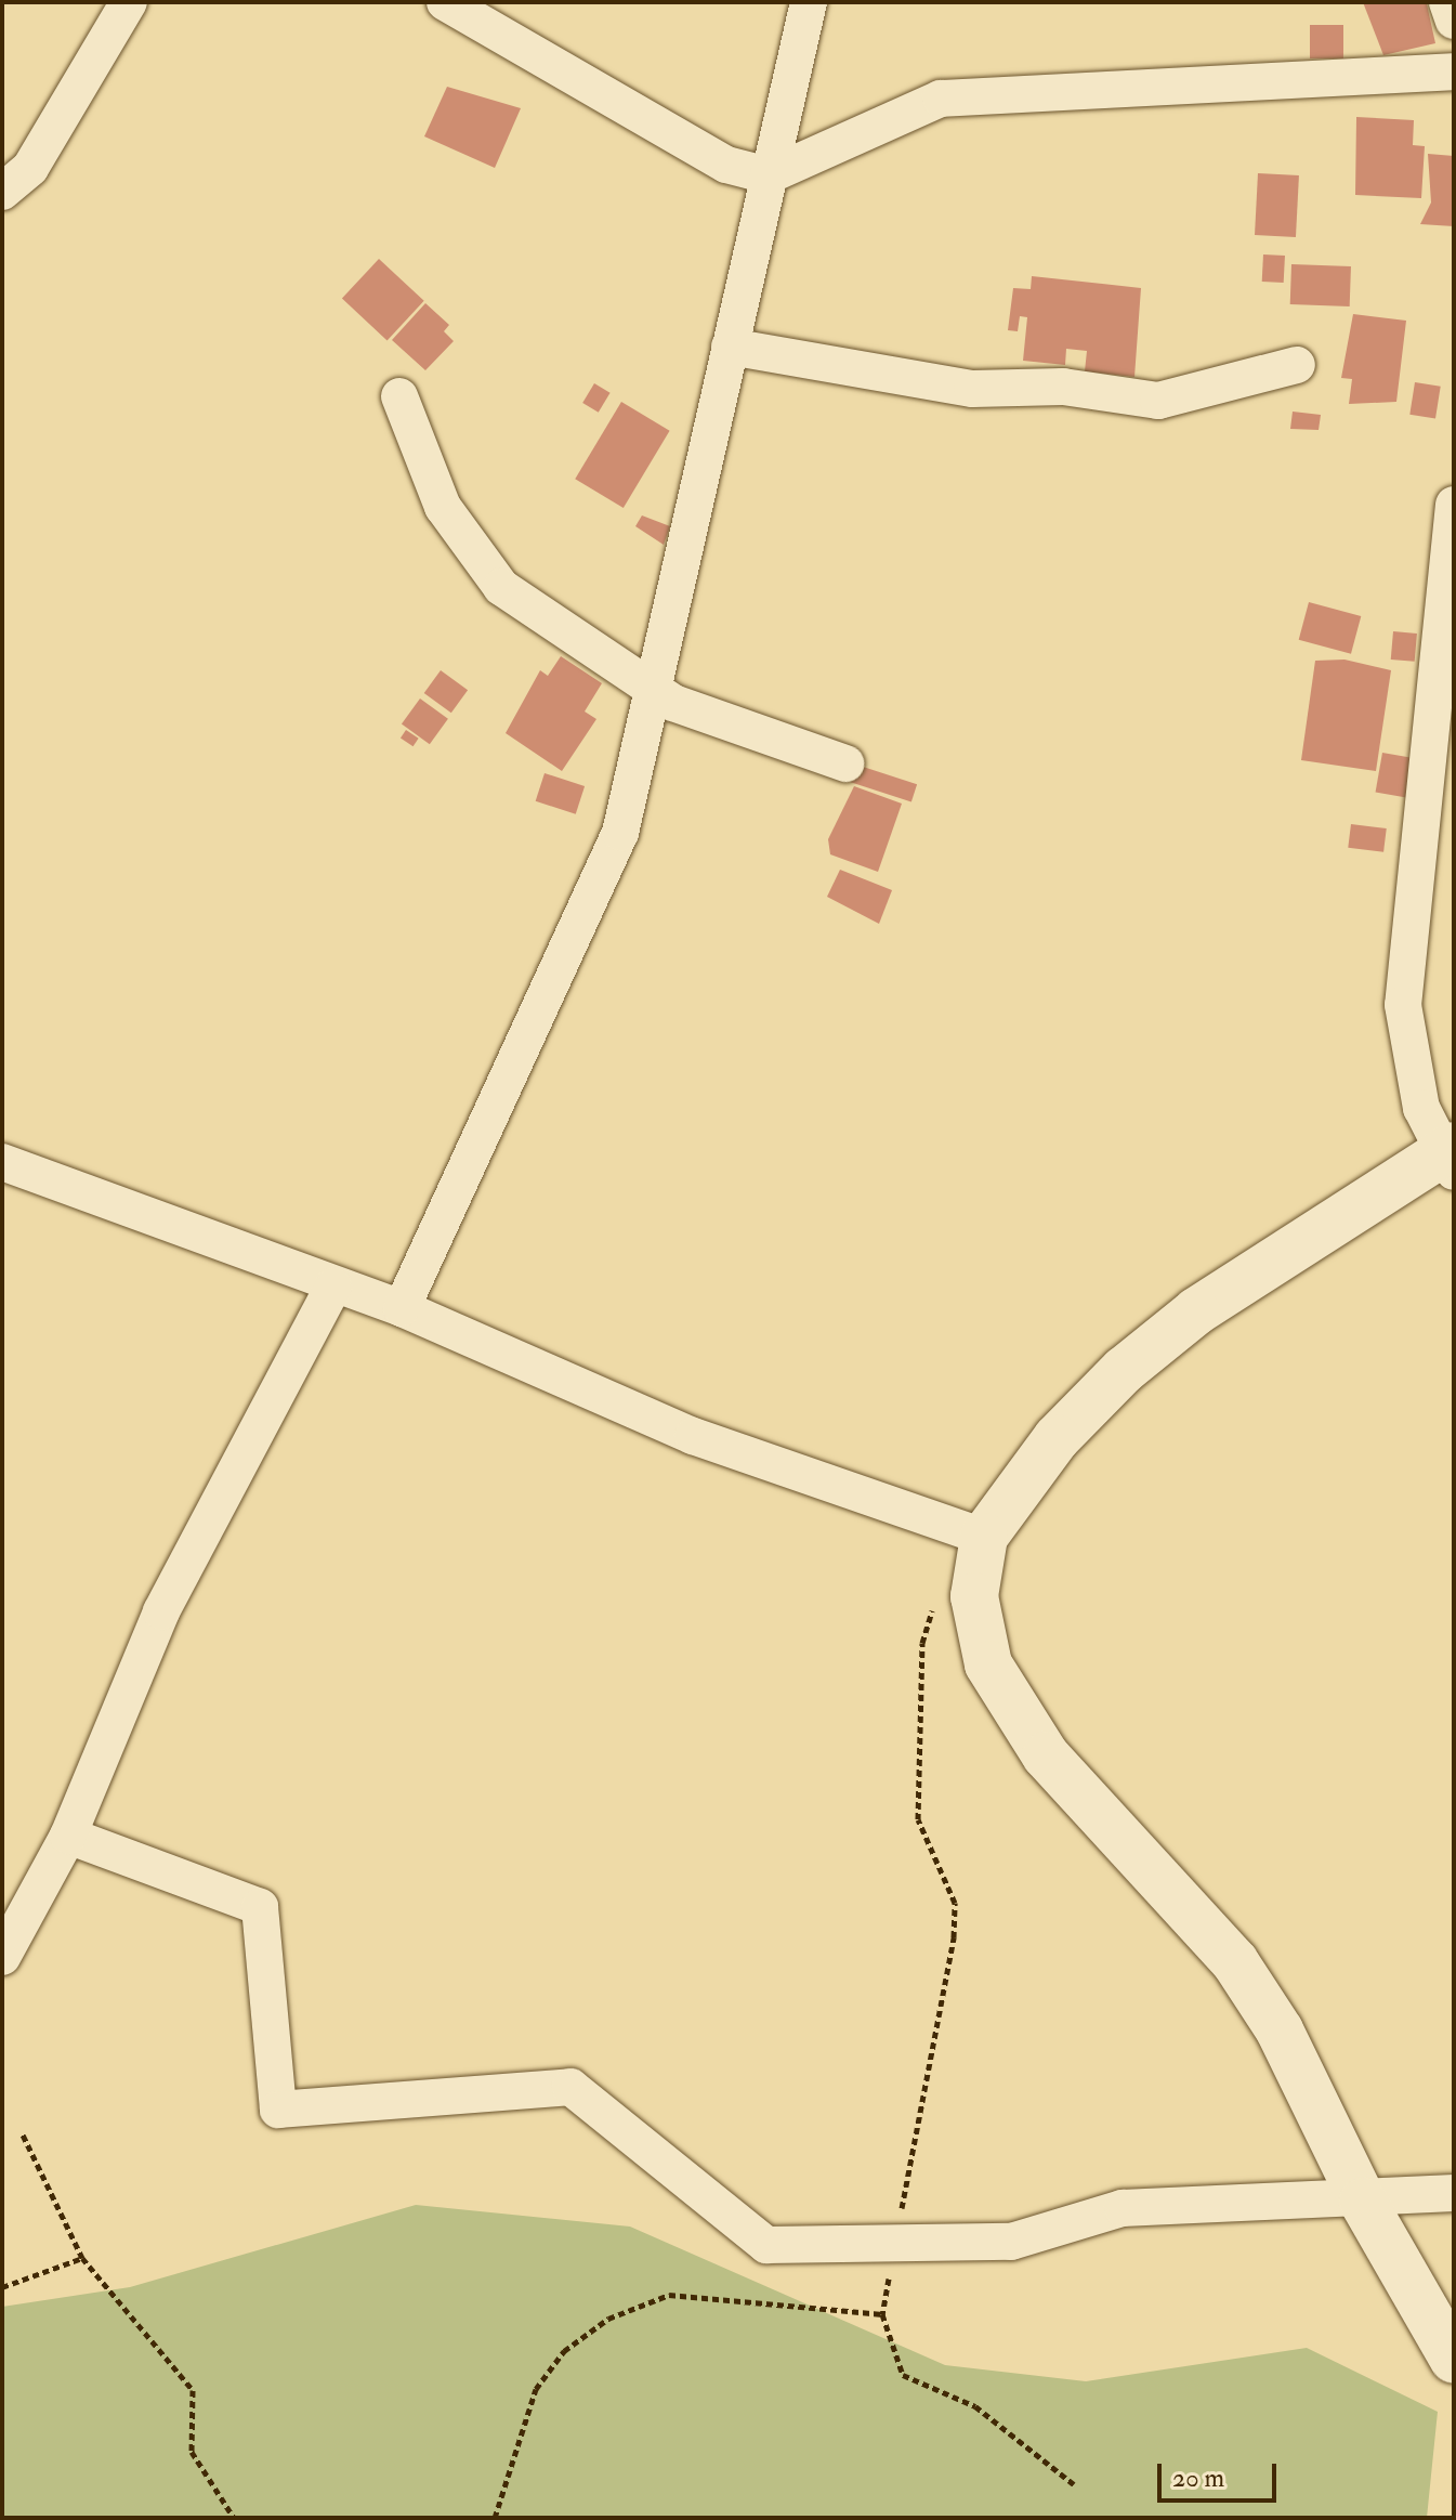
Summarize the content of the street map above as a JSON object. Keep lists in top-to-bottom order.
{
  "scale_bar": "20 m"
}
